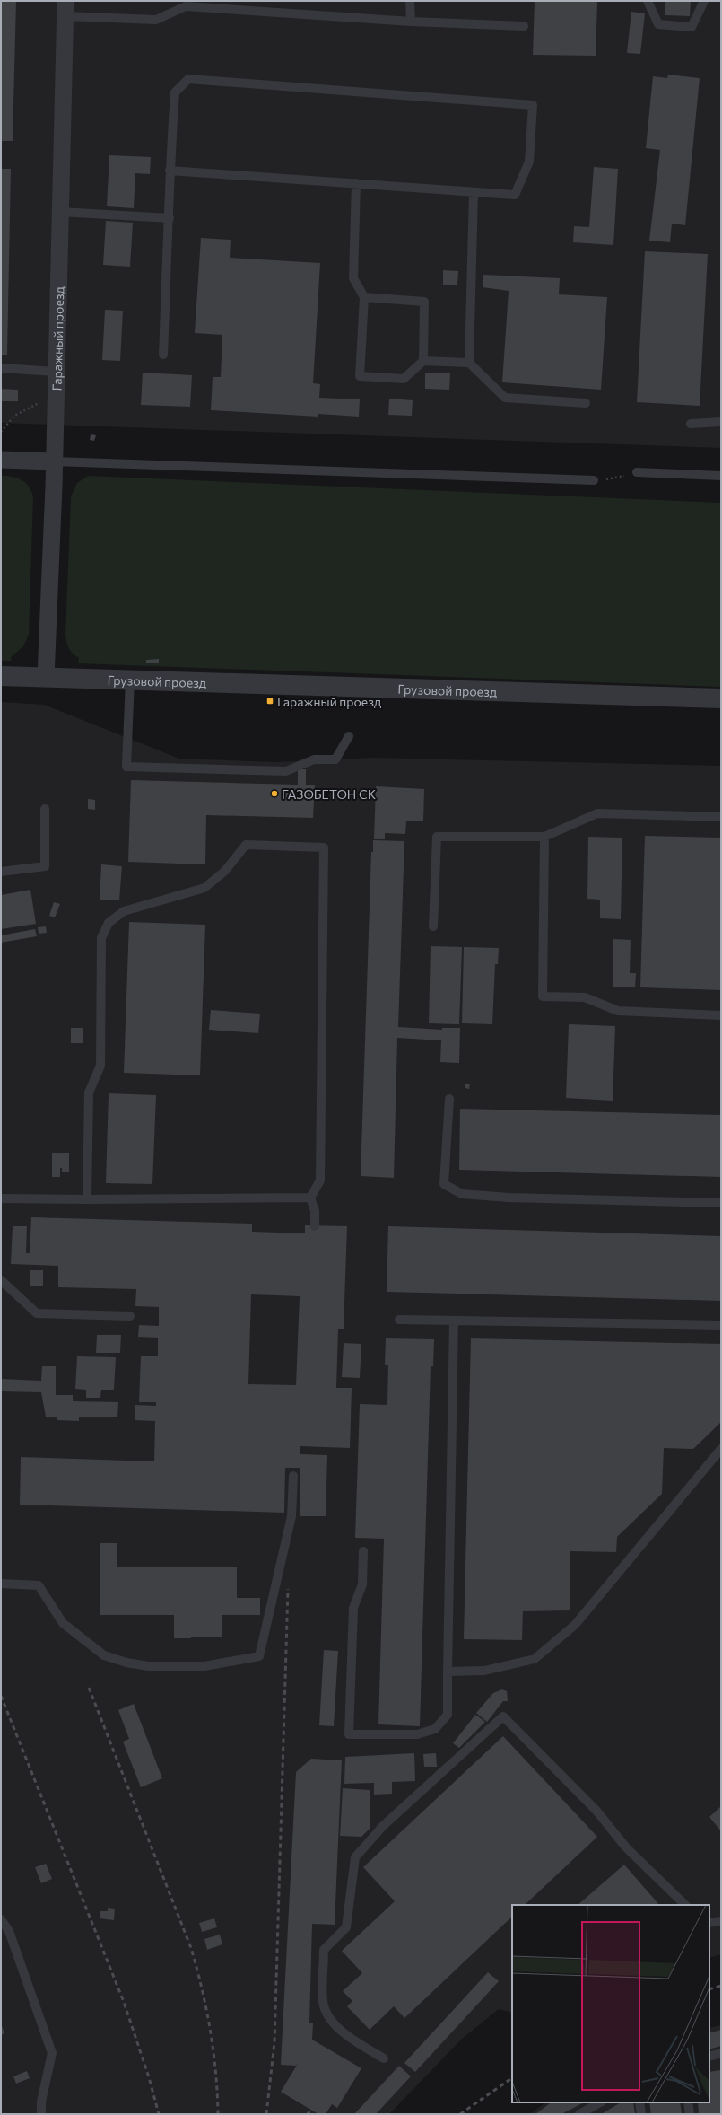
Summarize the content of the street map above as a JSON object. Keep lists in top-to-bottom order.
{
  "streets": {
    "street": ["Гаражный проезд", "Грузовой проезд"]
  },
  "crossings": [
    ["Гаражный проезд", "Грузовой проезд"]
  ],
  "places": {
    "transit": ["Гаражный проезд"],
    "other": ["ГАЗОБЕТОН СК"]
  }
}
